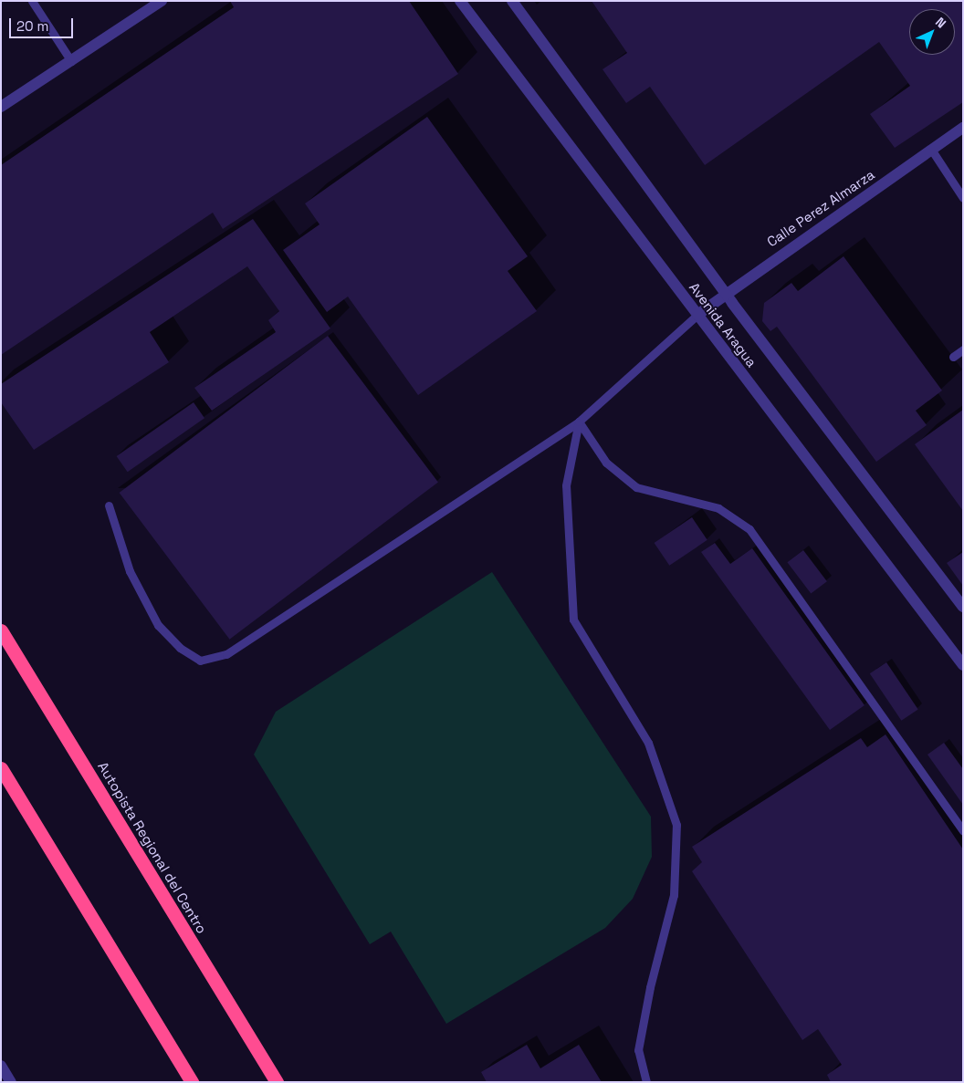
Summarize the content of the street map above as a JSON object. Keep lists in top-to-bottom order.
{
  "streets": {
    "highway": ["Autopista Regional del Centro"],
    "street": ["Calle Perez Almarza", "Avenida Aragua"]
  },
  "crossings": [
    ["Calle Perez Almarza", "Avenida Aragua"]
  ],
  "scale_bar": "20 m",
  "north": "top right"
}
